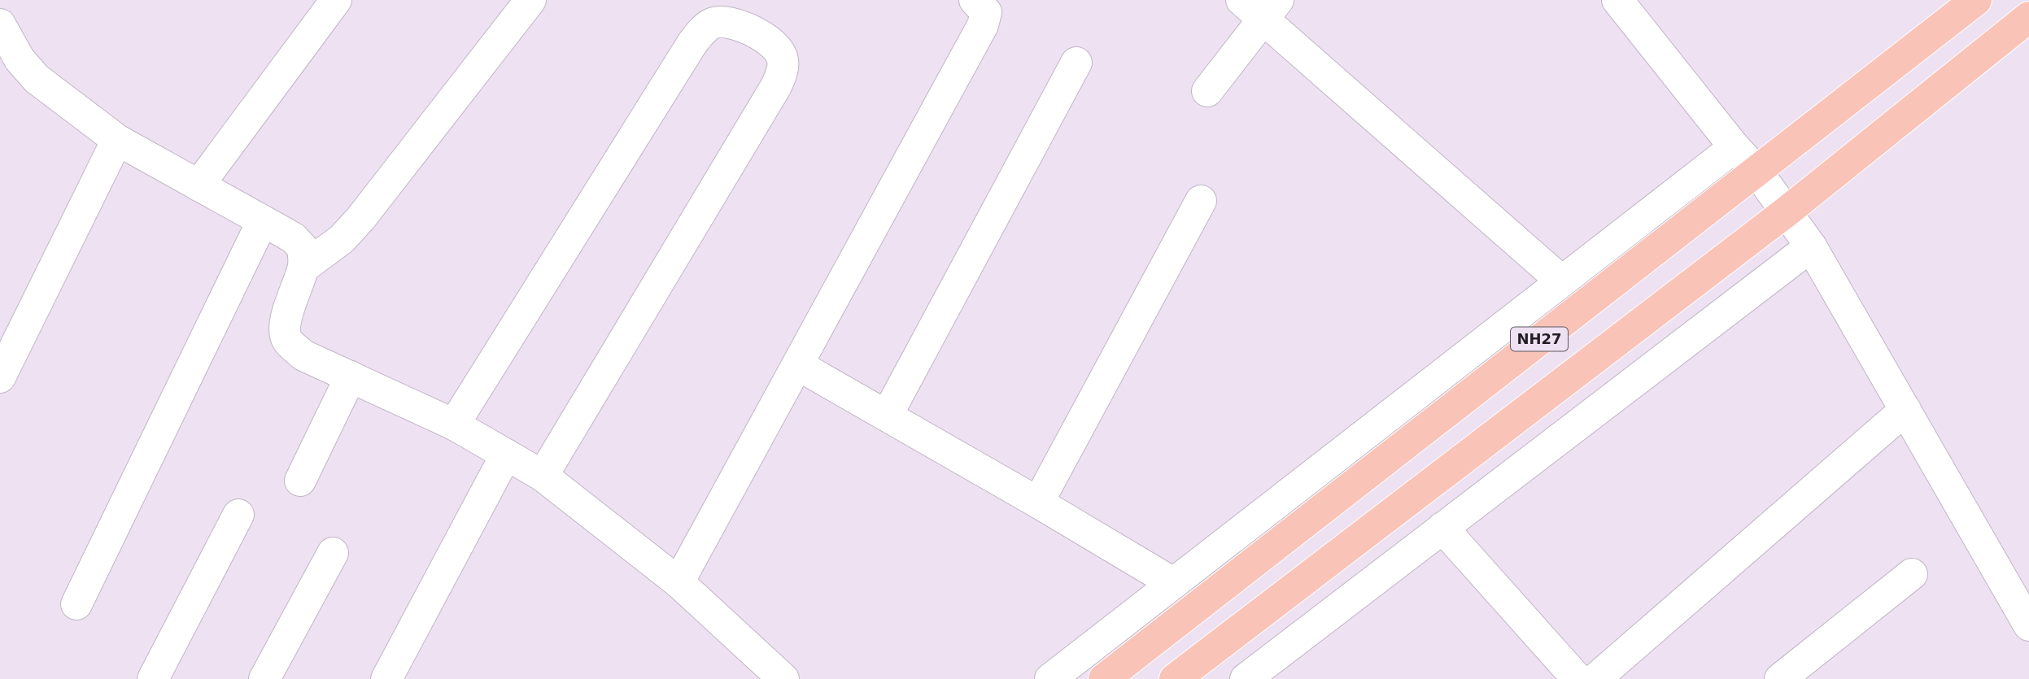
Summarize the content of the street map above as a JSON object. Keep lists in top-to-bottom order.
{
  "streets": {
    "highway": ["NH27"]
  }
}
